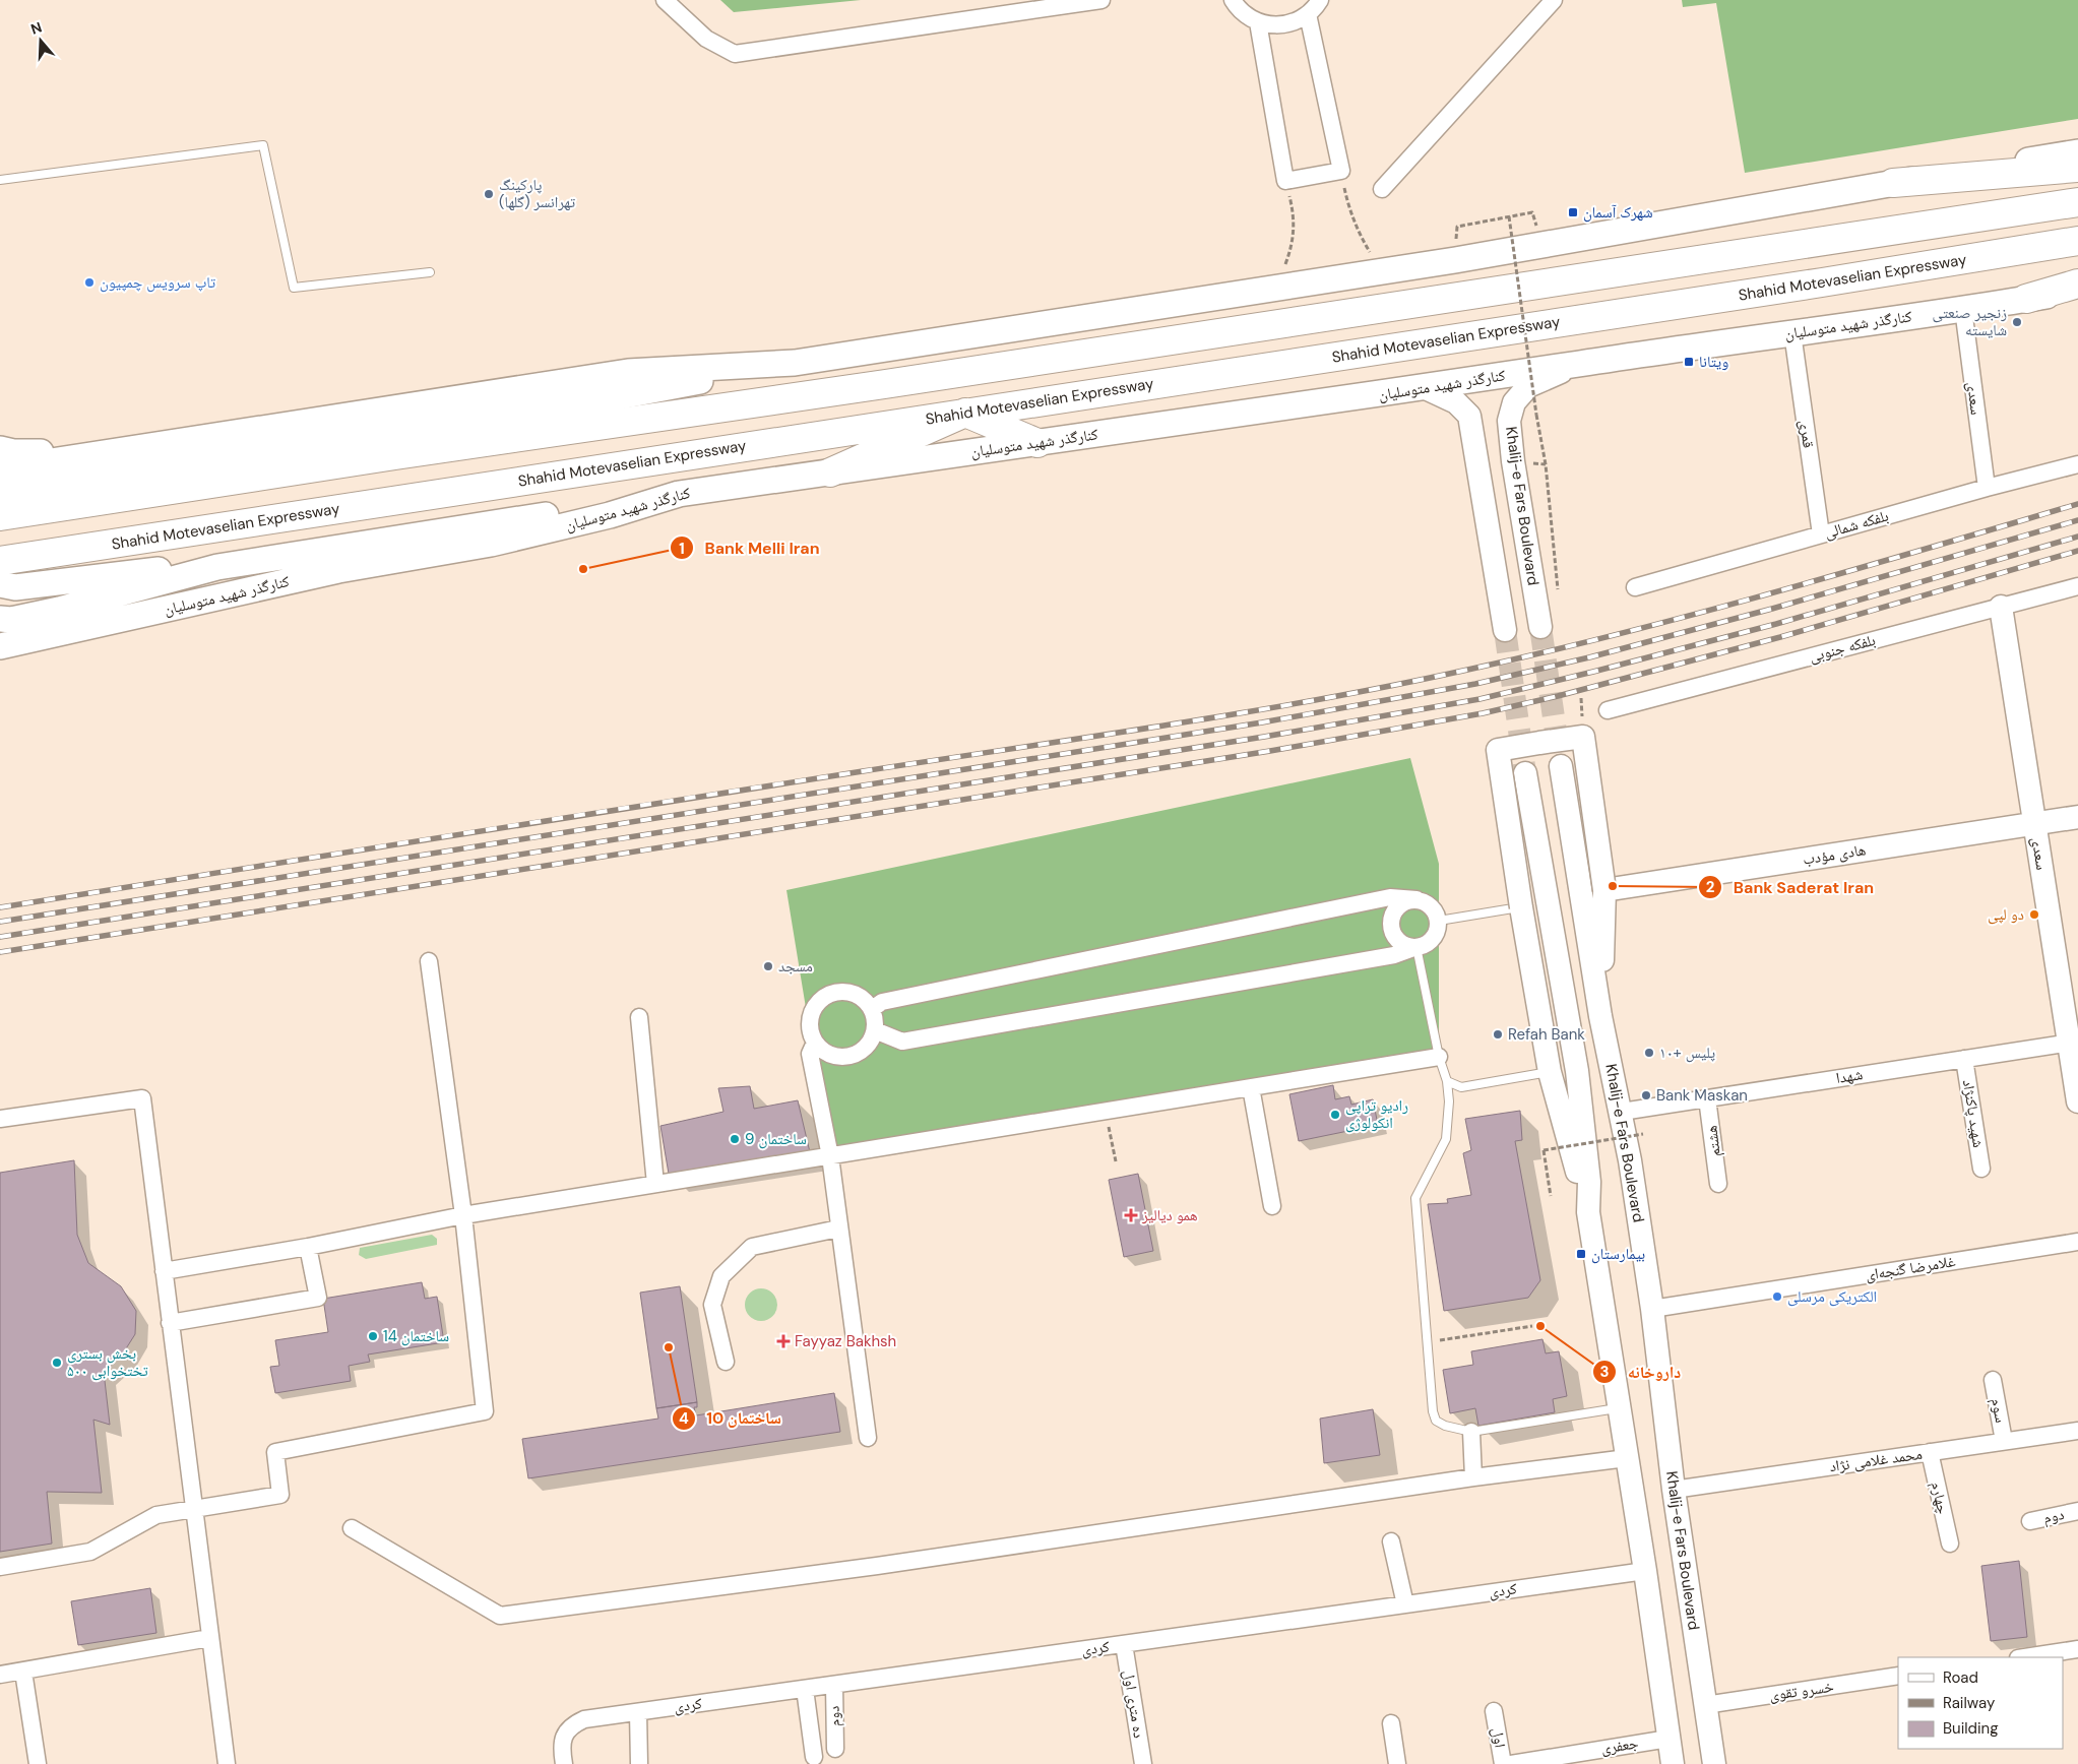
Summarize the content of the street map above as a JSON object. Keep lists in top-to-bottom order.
{
  "streets": {
    "highway": ["Shahid Motevaselian Expressway"],
    "main road": [
      "کنارگذر شهید متوسلیان",
      "سعدی",
      "Khalij-e Fars Boulevard",
      "هادی مؤدب"
    ],
    "street": [
      "قمری",
      "بلفکه شمالی",
      "بلفکه جنوبی",
      "شهدا",
      "شهید پاکنژاد",
      "هشتم",
      "غلامرضا گنجه‌ای",
      "سوم",
      "محمد غلامی نژاد",
      "چهارم",
      "دوم",
      "کردی",
      "خسرو تقوی",
      "ده متری اول",
      "اول",
      "جعفری"
    ]
  },
  "crossings": [
    ["کنارگذر شهید متوسلیان", "سعدی"],
    ["کنارگذر شهید متوسلیان", "قمری"],
    ["کنارگذر شهید متوسلیان", "Khalij-e Fars Boulevard"],
    ["سعدی", "بلفکه شمالی"],
    ["سعدی", "بلفکه جنوبی"],
    ["سعدی", "هادی مؤدب"],
    ["سعدی", "شهدا"],
    ["قمری", "بلفکه شمالی"],
    ["Khalij-e Fars Boulevard", "شهدا"],
    ["Khalij-e Fars Boulevard", "غلامرضا گنجه‌ای"],
    ["Khalij-e Fars Boulevard", "محمد غلامی نژاد"],
    ["Khalij-e Fars Boulevard", "خسرو تقوی"],
    ["شهدا", "شهید پاکنژاد"],
    ["شهدا", "هشتم"],
    ["سوم", "محمد غلامی نژاد"],
    ["محمد غلامی نژاد", "چهارم"],
    ["دوم", "کردی"],
    ["کردی", "ده متری اول"]
  ],
  "places": {
    "other": [
      "پارکینگ تهرانسر (گلها)",
      "تاپ سرویس چمپیون",
      "زنجیر صنعتی شایسته",
      "Bank Melli Iran",
      "Bank Saderat Iran",
      "دو لپی",
      "مسجد",
      "Refah Bank",
      "پلیس +۱۰",
      "Bank Maskan",
      "رادیو تراپی انکولوژی",
      "ساختمان 9",
      "الکتریکی مرسلی",
      "داروخانه",
      "ساختمان 14",
      "ساختمان 10",
      "بخش بستری ۵۰۰ تختخوابی"
    ],
    "transit": ["شهرک آسمان", "ویتانا", "بیمارستان"],
    "health": ["همو دیالیز", "Fayyaz Bakhsh"]
  },
  "legend": ["Road", "Railway", "Building"],
  "north": "top"
}
